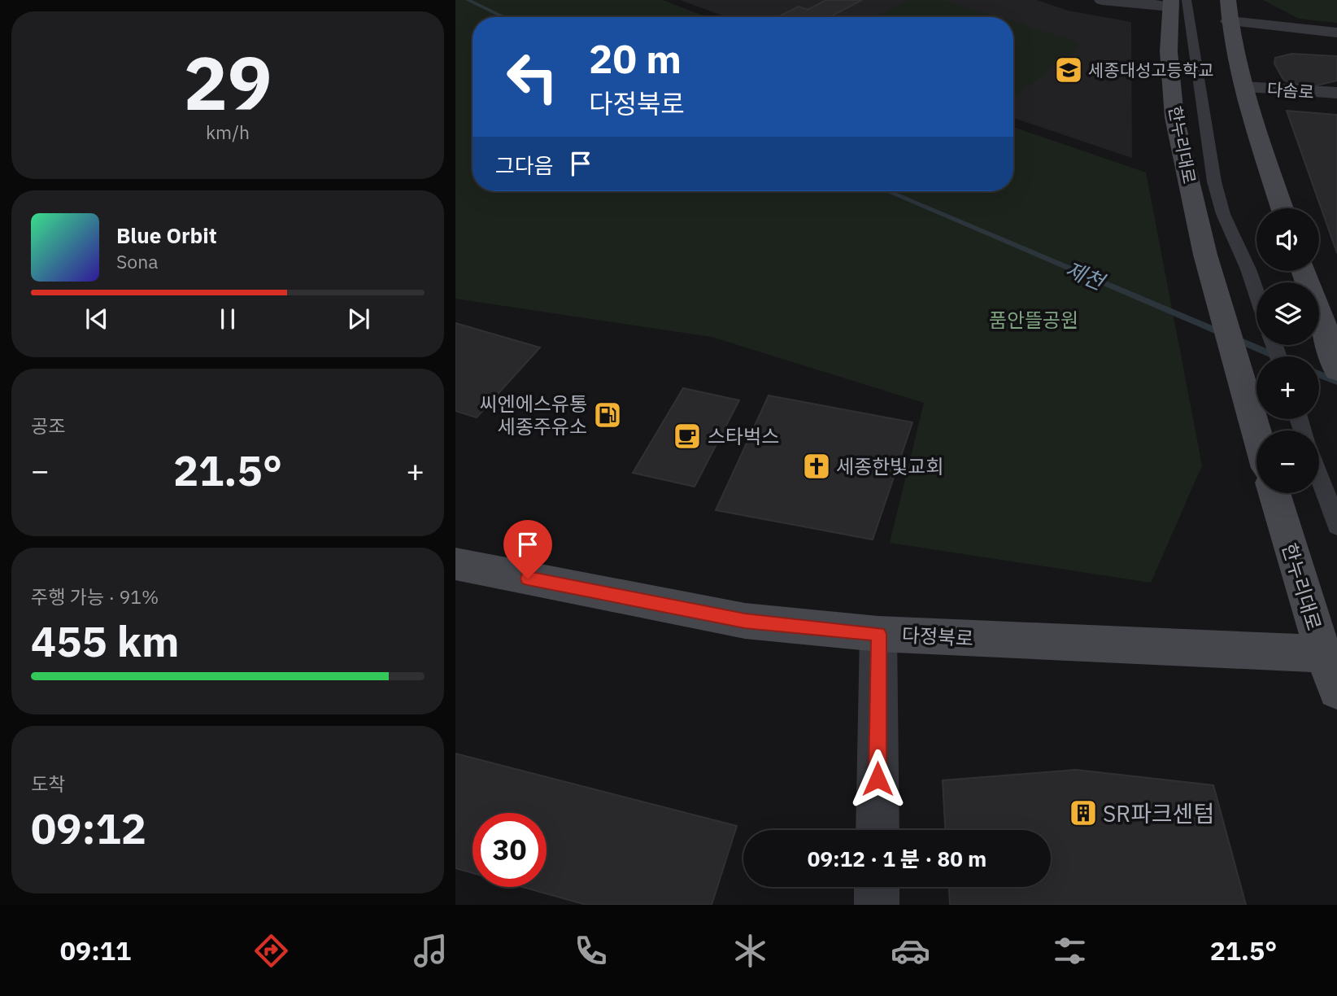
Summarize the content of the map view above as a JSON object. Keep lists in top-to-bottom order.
{
  "streets": {
    "street": ["다솜로", "한누리대로", "다정북로"]
  },
  "crossings": [
    ["한누리대로", "다정북로"]
  ],
  "water": ["제천"],
  "parks": ["품안뜰공원"],
  "places": {
    "school or university": ["세종대성고등학교"],
    "fuel station": ["씨엔에스유통 세종주유소"],
    "cafe": ["스타벅스"],
    "church": ["세종한빛교회"],
    "building": ["SR파크센텀"]
  },
  "page": {
    "tile": [
      ["29", "km/h"],
      "공조",
      ["주행 가능 · 91%", "455 km"],
      ["도착", "09:12"]
    ],
    "turn": ["20 m", "다정북로"],
    "then": "그다음",
    "map_buttons": ["+", "−"],
    "song": ["Blue Orbit", "Sona"],
    "heat": ["−", "21.5°", "+"],
    "limit": "30",
    "trip": "09:12 · 1 분 · 80 m",
    "tabs": ["09:11", "21.5°"]
  }
}
